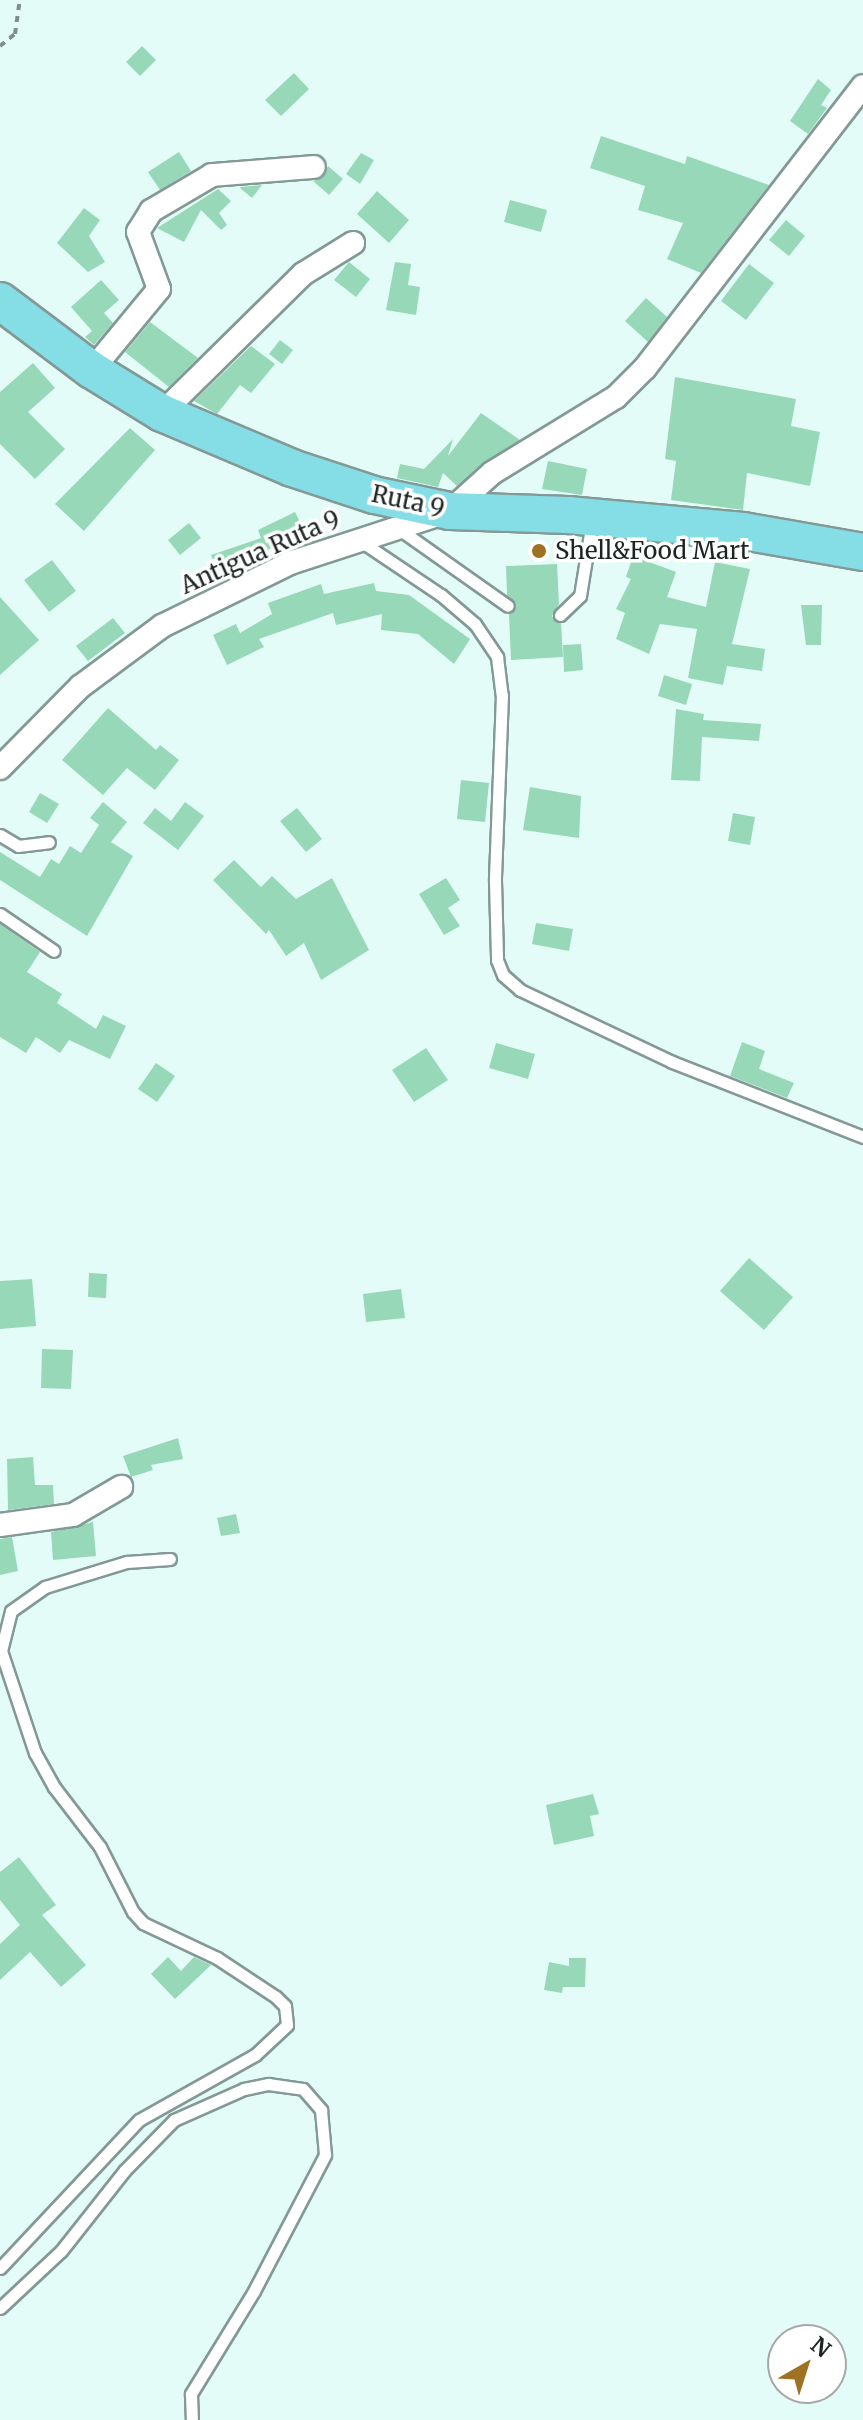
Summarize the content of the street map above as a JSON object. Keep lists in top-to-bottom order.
{
  "streets": {
    "main road": ["Ruta 9"],
    "street": ["Antigua Ruta 9"]
  },
  "crossings": [
    ["Ruta 9", "Antigua Ruta 9"]
  ],
  "places": ["Shell&Food Mart"],
  "north": "top right"
}
